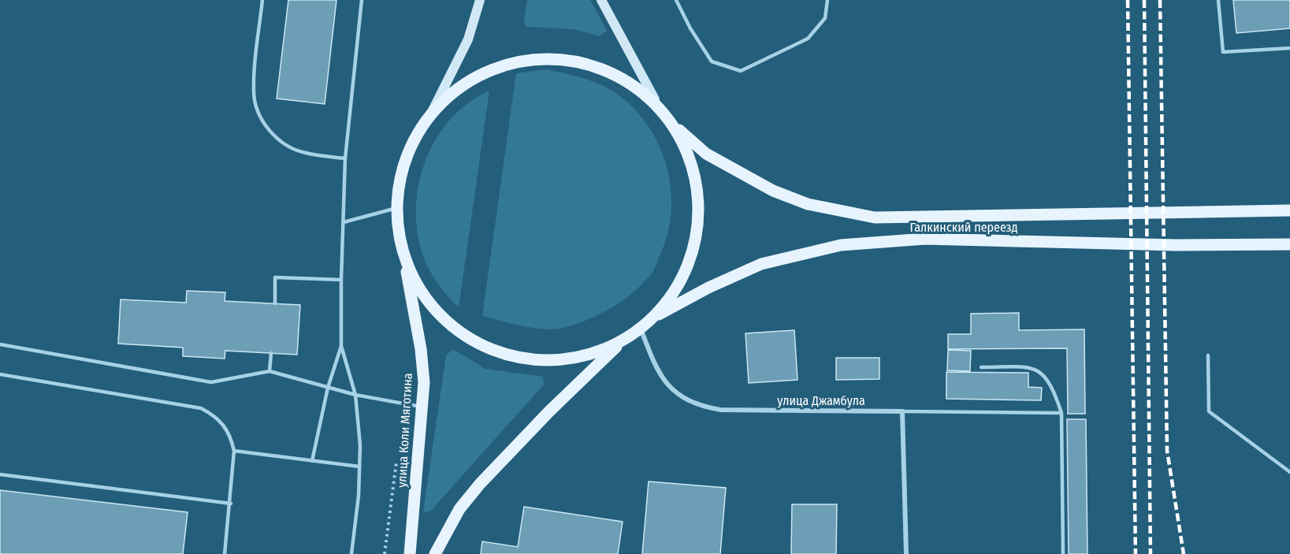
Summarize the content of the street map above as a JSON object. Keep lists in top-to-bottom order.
{
  "streets": {
    "main road": ["Галкинский переезд", "улица Коли Мяготина"],
    "street": ["улица Джамбула"]
  }
}
